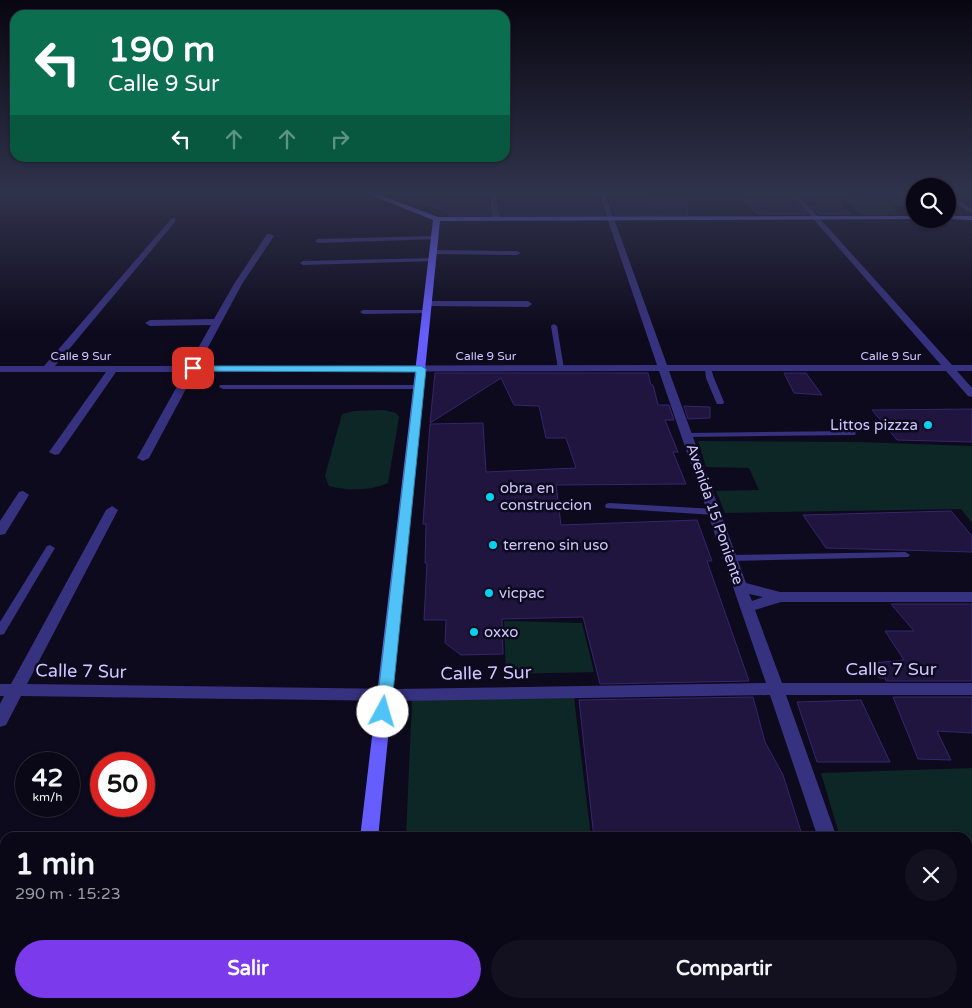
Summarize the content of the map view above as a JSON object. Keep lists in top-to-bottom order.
{
  "streets": {
    "street": ["Calle 9 Sur", "Avenida 15 Poniente", "Calle 7 Sur"]
  },
  "crossings": [
    ["Calle 9 Sur", "Avenida 15 Poniente"],
    ["Avenida 15 Poniente", "Calle 7 Sur"]
  ],
  "places": [
    "Littos pizzza",
    "obra en construccion",
    "terreno sin uso",
    "vicpac",
    "oxxo"
  ],
  "page": {
    "turn": ["190 m", "Calle 9 Sur"],
    "speed": "42 km/h",
    "limit": "50",
    "heading": ["1 min", "290 m · 15:23"],
    "buttons": ["Salir", "Compartir"]
  }
}
